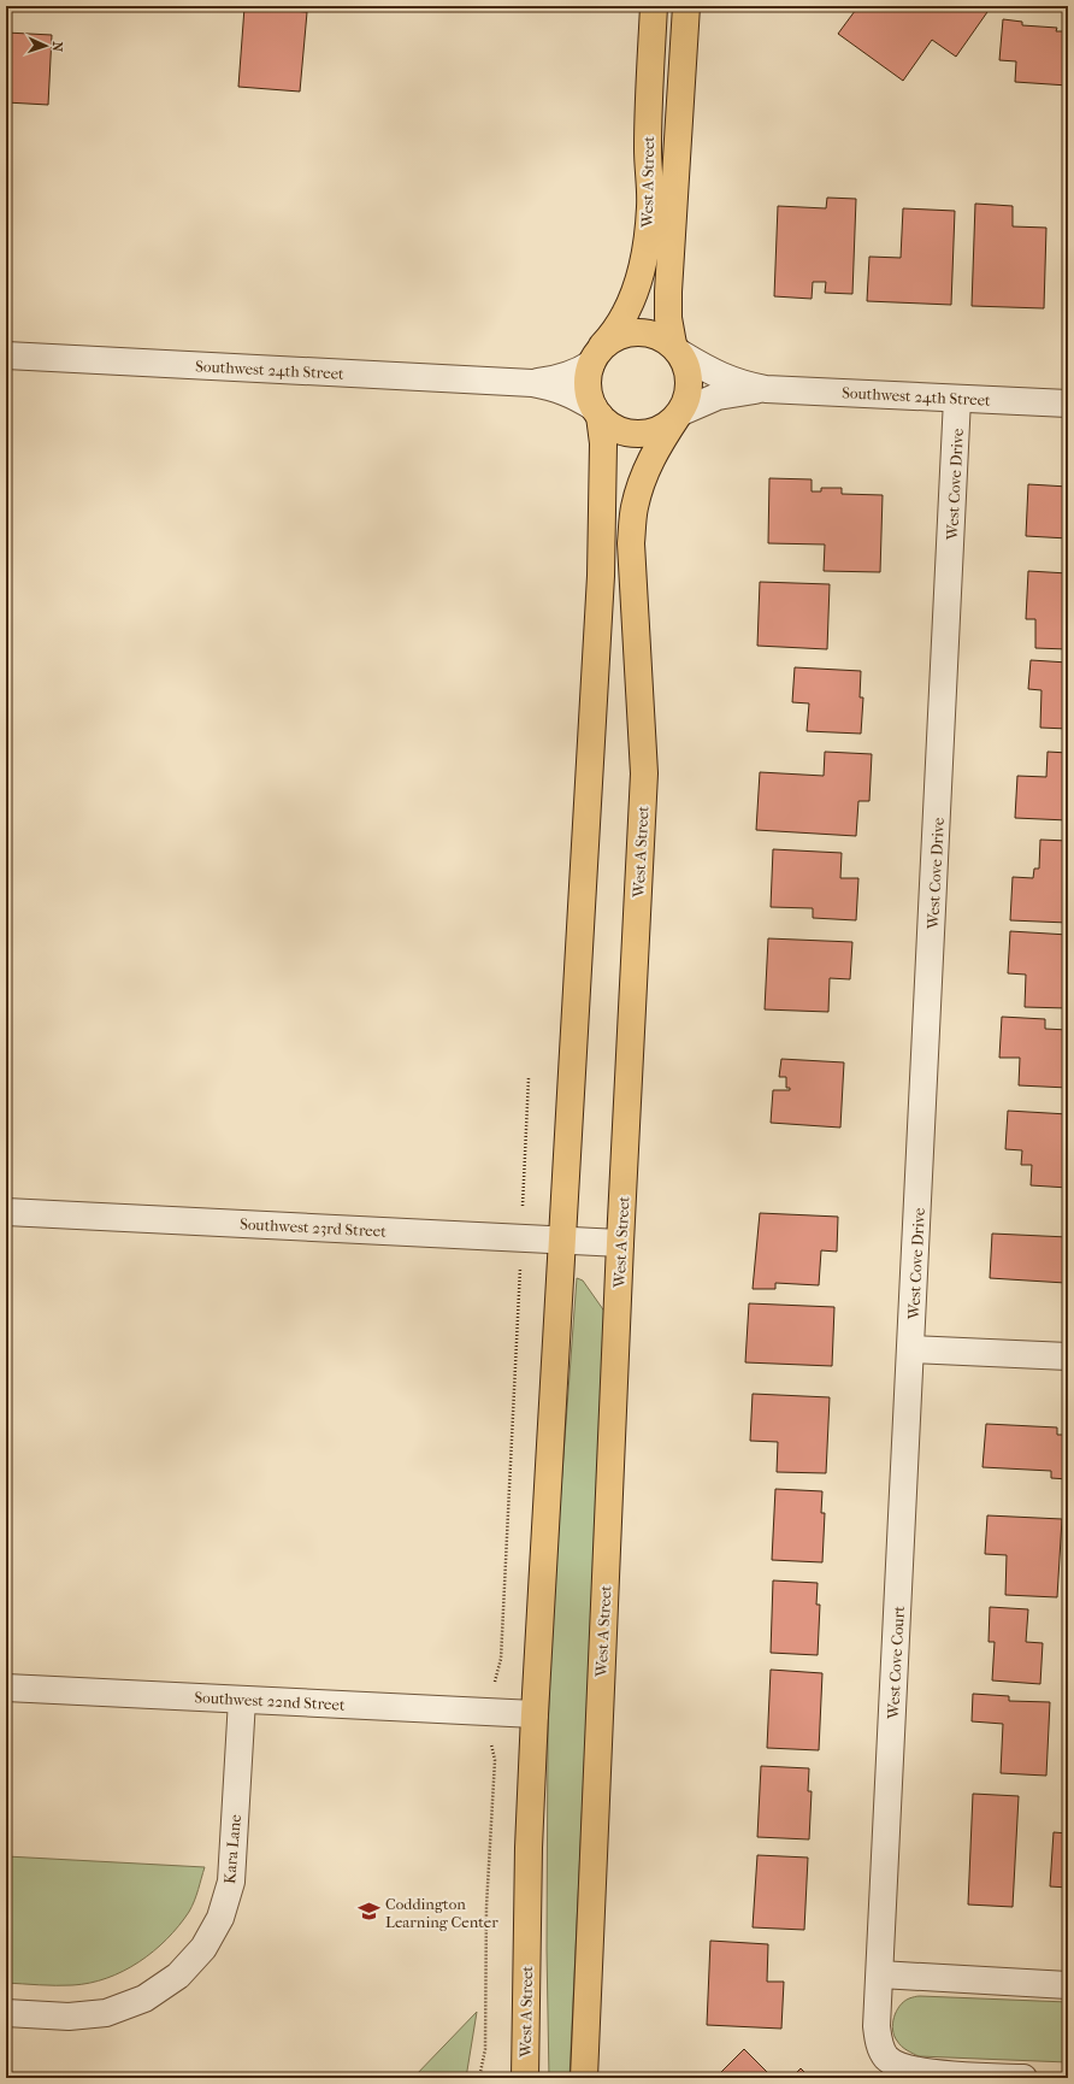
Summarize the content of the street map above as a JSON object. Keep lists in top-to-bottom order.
{
  "streets": {
    "main road": ["West A Street"],
    "street": [
      "Southwest 24th Street",
      "West Cove Drive",
      "Southwest 23rd Street",
      "West Cove Court",
      "Southwest 22nd Street",
      "Kara Lane"
    ]
  },
  "crossings": [
    ["West A Street", "Southwest 24th Street"],
    ["West A Street", "Southwest 23rd Street"],
    ["West A Street", "Southwest 22nd Street"],
    ["Southwest 24th Street", "West Cove Drive"],
    ["West Cove Drive", "West Cove Court"],
    ["Southwest 22nd Street", "Kara Lane"]
  ],
  "places": {
    "school or university": ["Coddington Learning Center"]
  },
  "north": "right"
}
